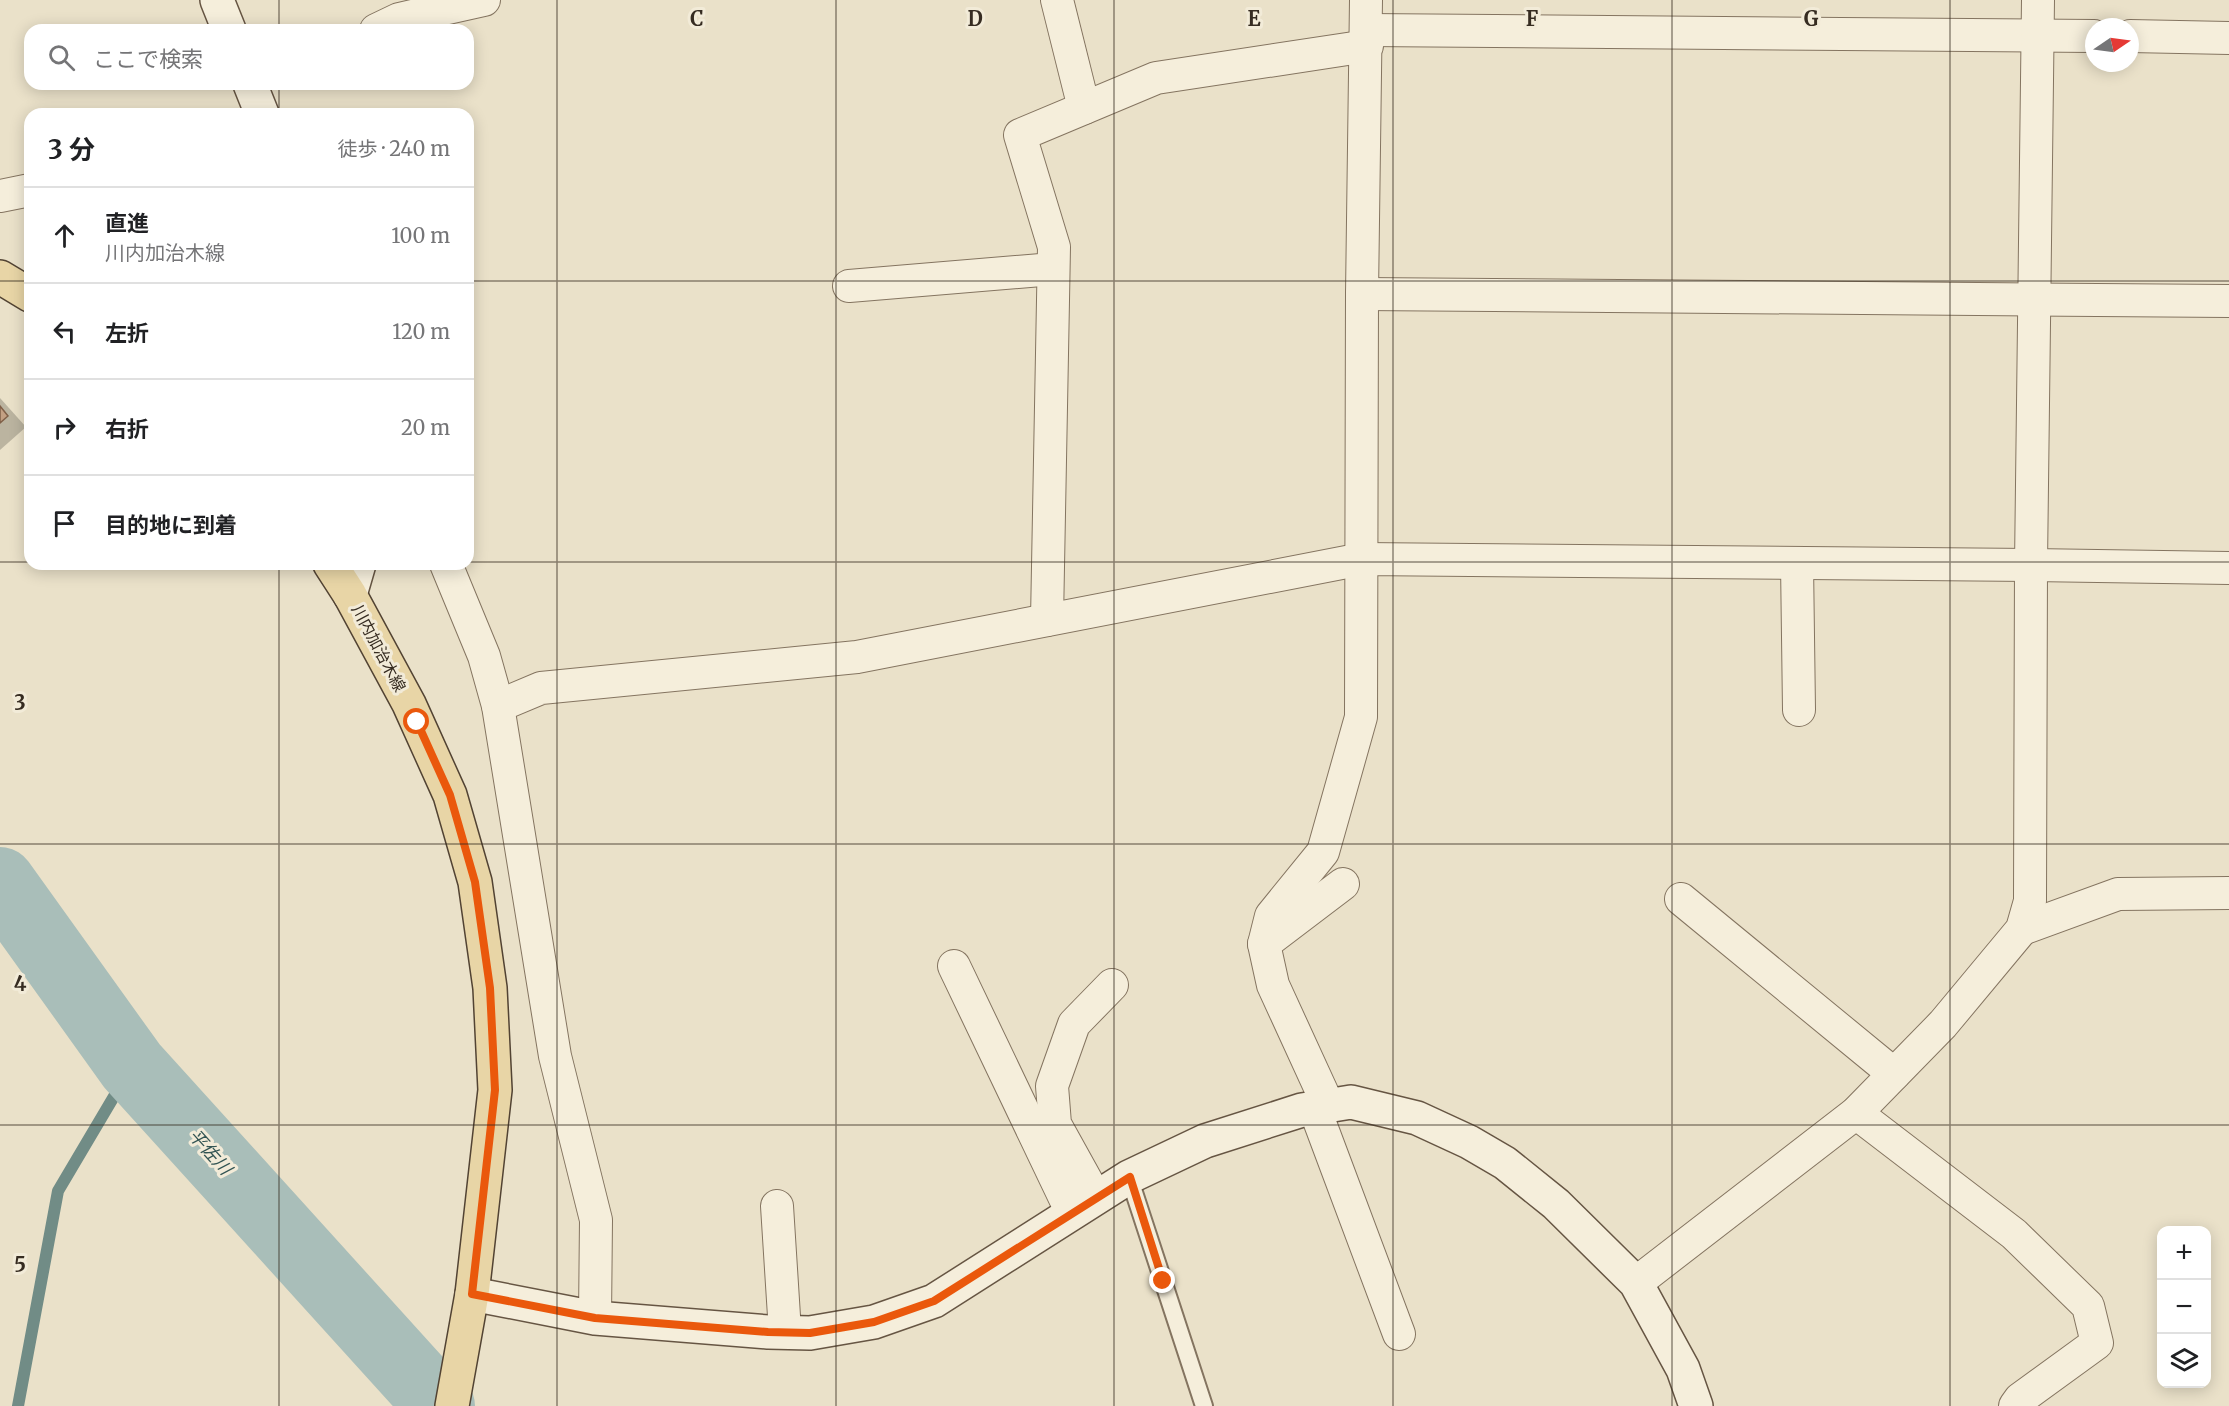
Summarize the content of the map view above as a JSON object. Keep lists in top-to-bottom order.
{
  "streets": {
    "main road": ["川内加治木線"]
  },
  "water": ["平佐川"],
  "north": "right",
  "page": {
    "search": "ここで検索",
    "heading": ["3 分", "徒歩 · 240 m"],
    "list": [
      ["直進", "川内加治木線", "100 m"],
      ["左折", "120 m"],
      ["右折", "20 m"],
      "目的地に到着"
    ],
    "map_buttons": ["+", "−"]
  },
  "grid": {
    "columns": [
      "C",
      "D",
      "E",
      "F",
      "G"
    ],
    "rows": ["3", "4", "5"]
  }
}
